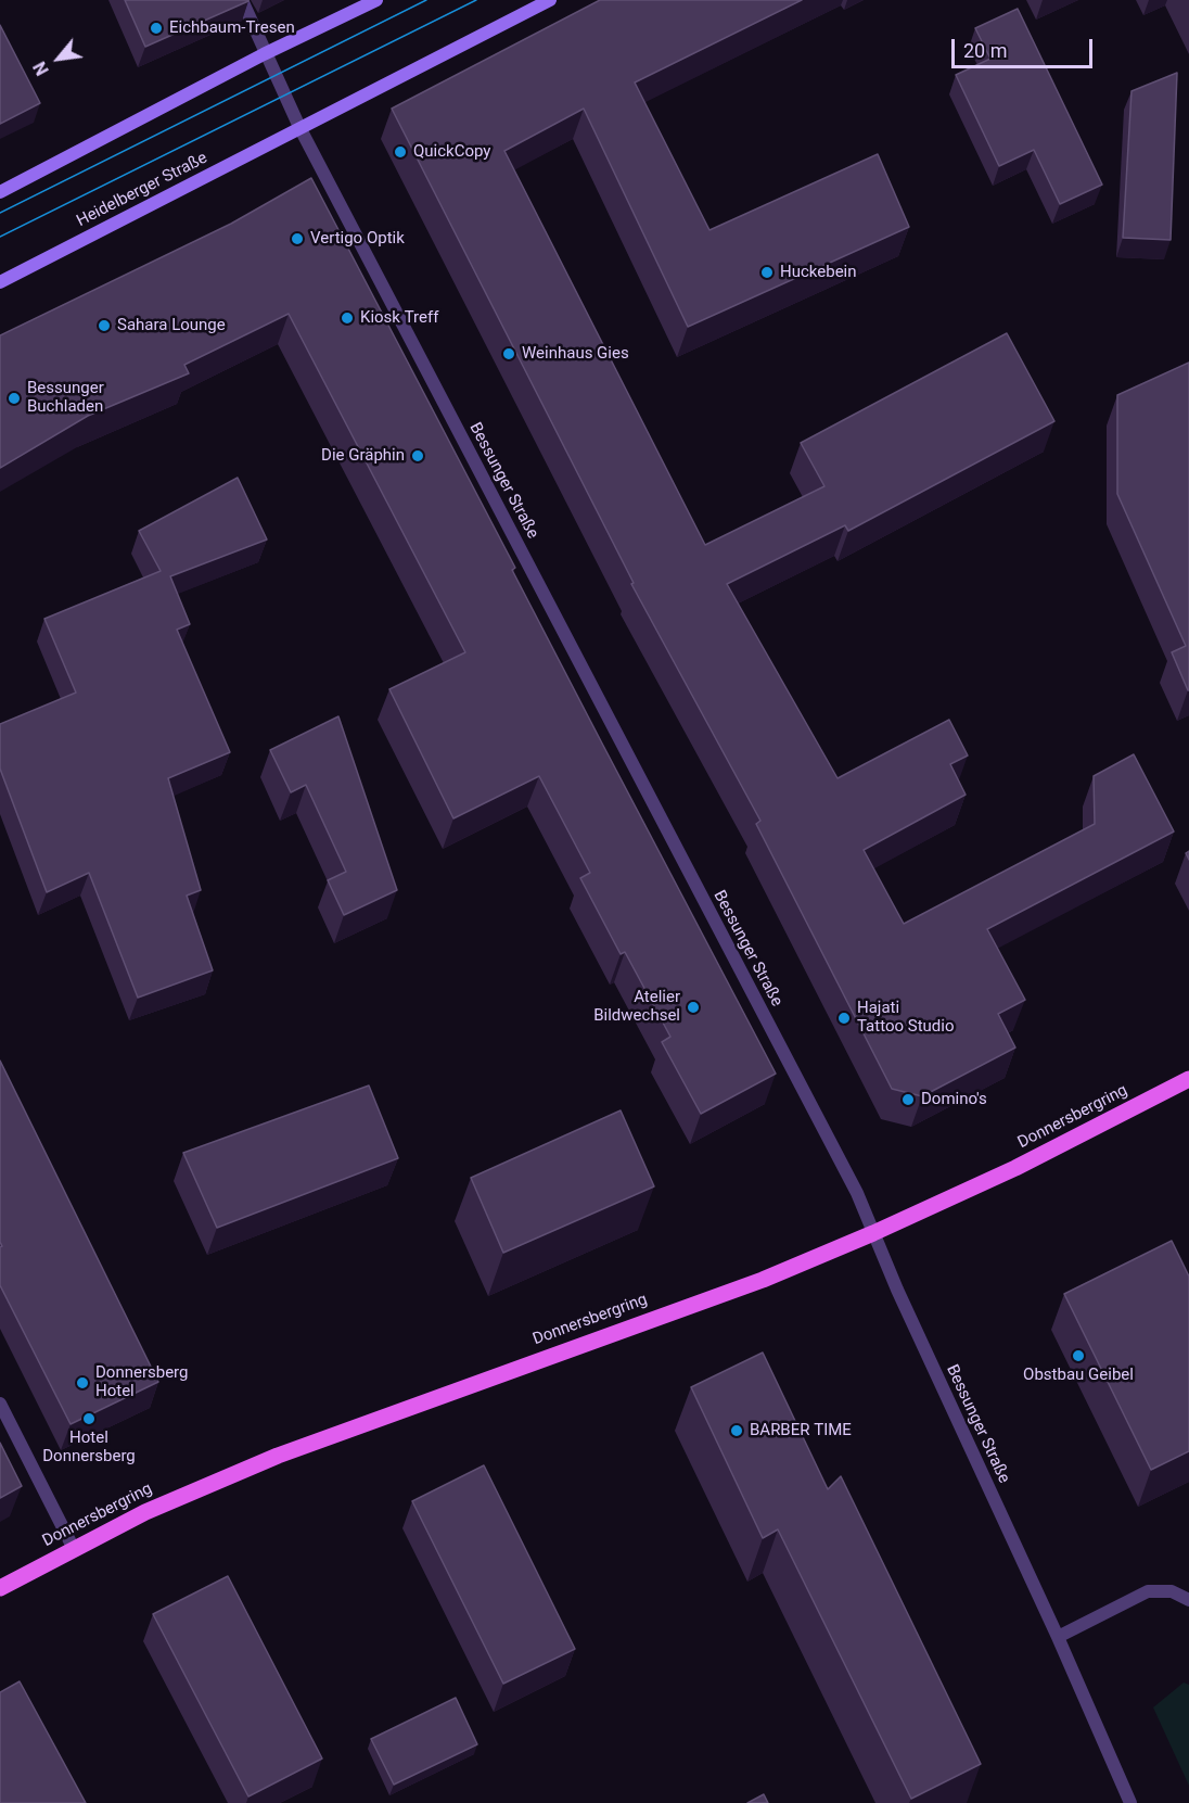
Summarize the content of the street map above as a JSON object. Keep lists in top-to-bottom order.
{
  "streets": {
    "main road": ["Heidelberger Straße", "Donnersbergring"],
    "street": ["Bessunger Straße"]
  },
  "crossings": [
    ["Heidelberger Straße", "Bessunger Straße"],
    ["Bessunger Straße", "Donnersbergring"]
  ],
  "places": [
    "Eichbaum-Tresen",
    "QuickCopy",
    "Vertigo Optik",
    "Huckebein",
    "Kiosk Treff",
    "Sahara Lounge",
    "Weinhaus Gies",
    "Bessunger Buchladen",
    "Die Gräphin",
    "Atelier Bildwechsel",
    "Hajati Tattoo Studio",
    "Domino's",
    "Obstbau Geibel",
    "Donnersberg Hotel",
    "Hotel Donnersberg",
    "BARBER TIME"
  ],
  "scale_bar": "20 m",
  "north": "bottom left"
}
